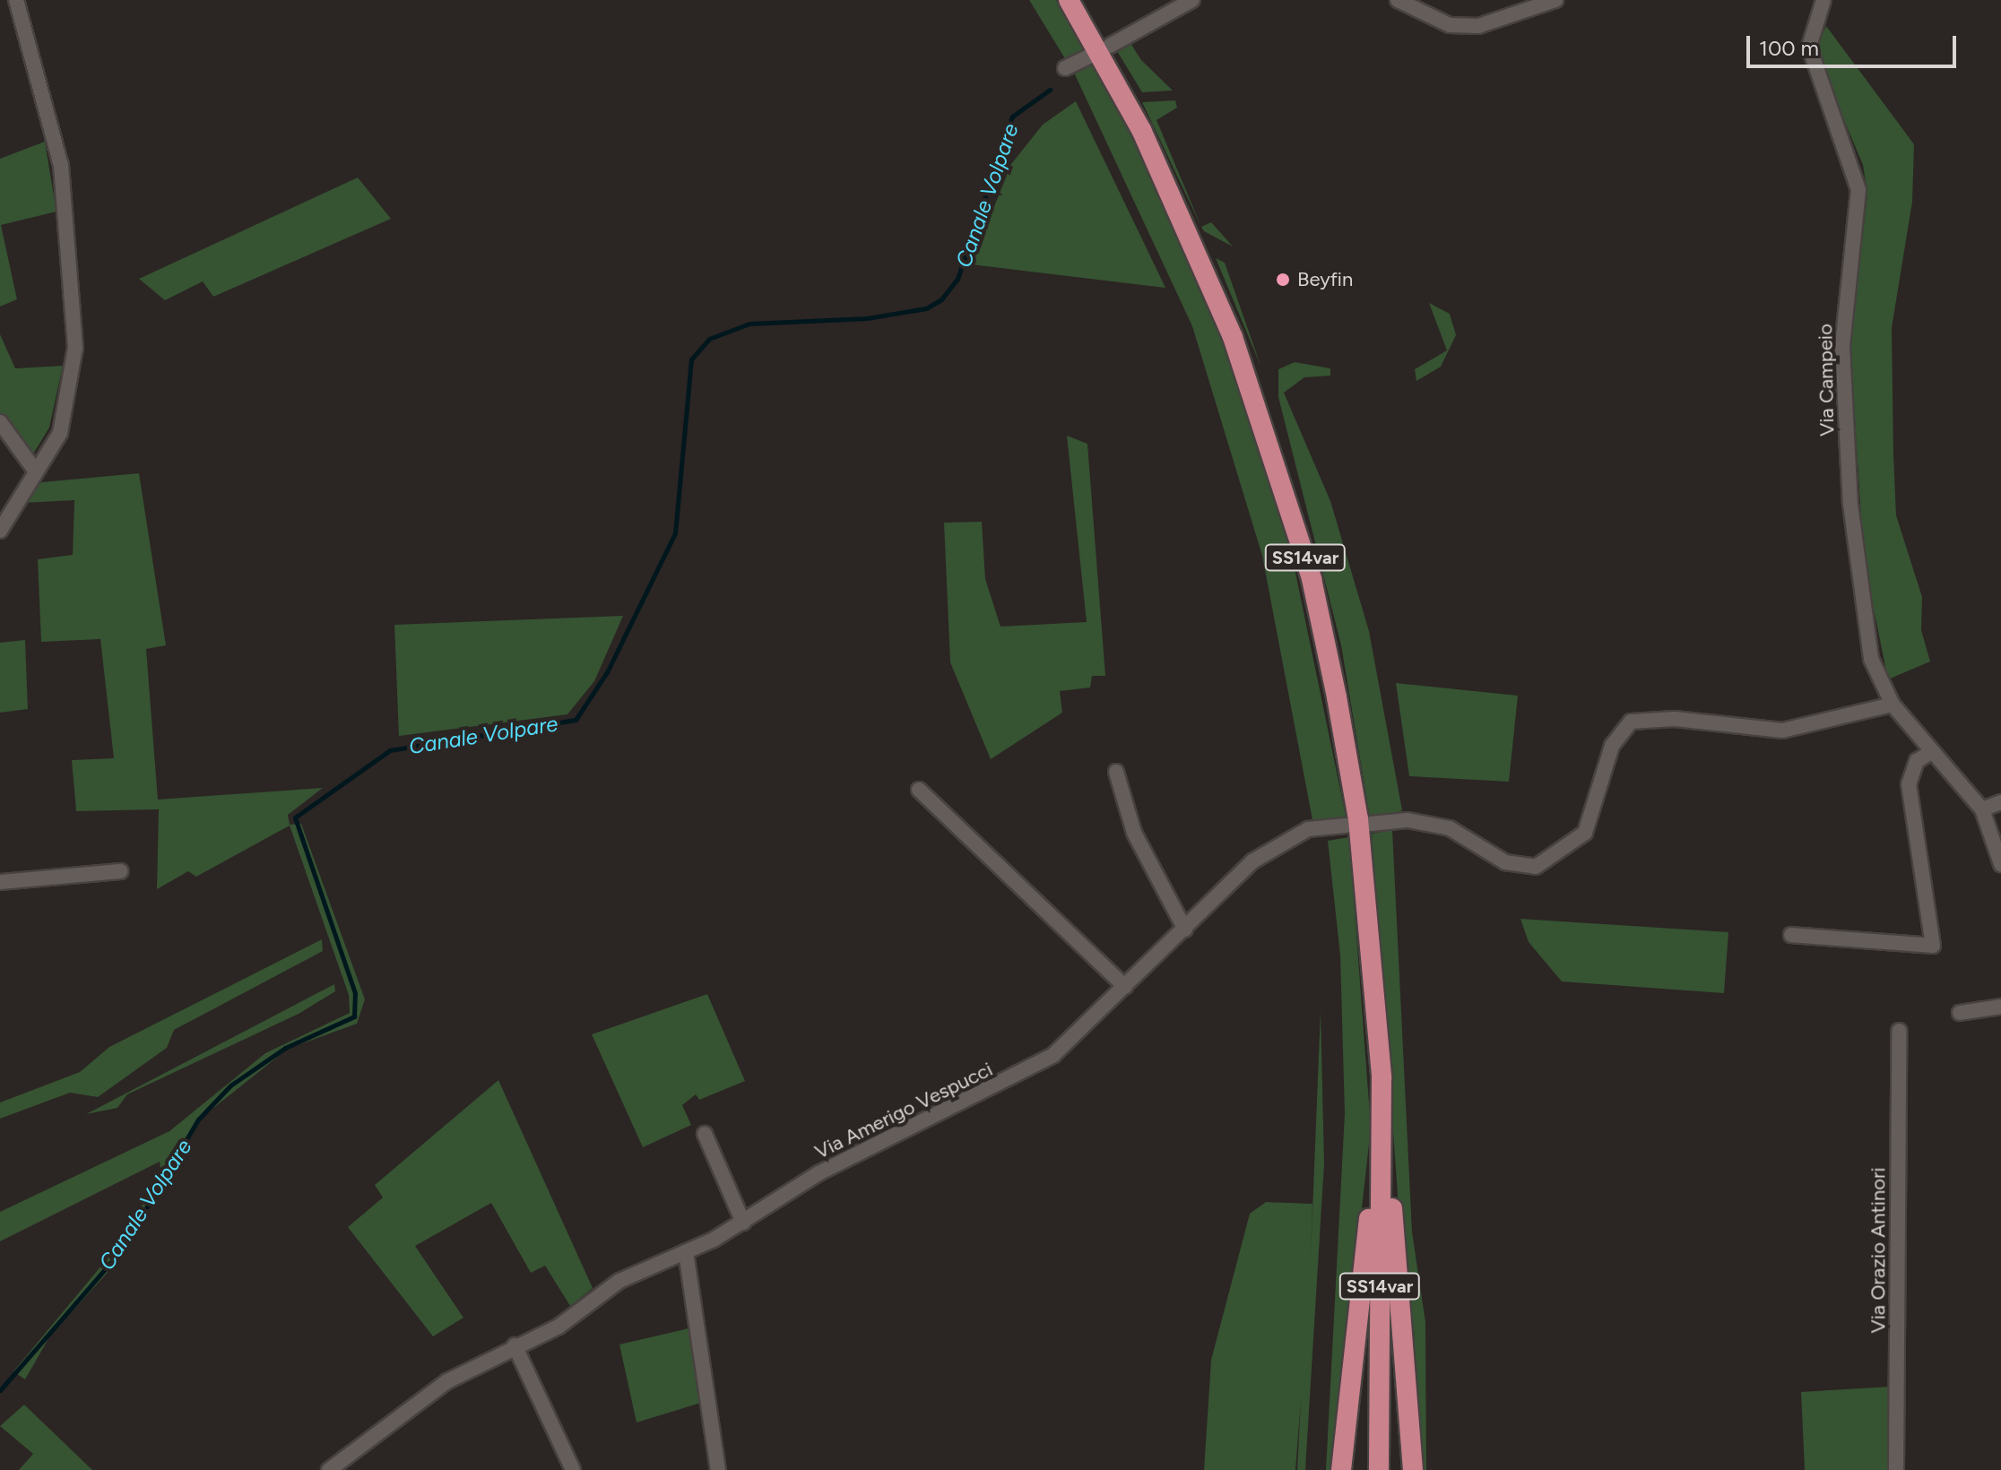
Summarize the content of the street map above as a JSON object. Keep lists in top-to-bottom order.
{
  "streets": {
    "highway": ["SS14var"],
    "street": ["Via Campeio", "Via Amerigo Vespucci", "Via Orazio Antinori"]
  },
  "water": ["Canale Volpare"],
  "places": ["Beyfin"],
  "scale_bar": "100 m"
}
